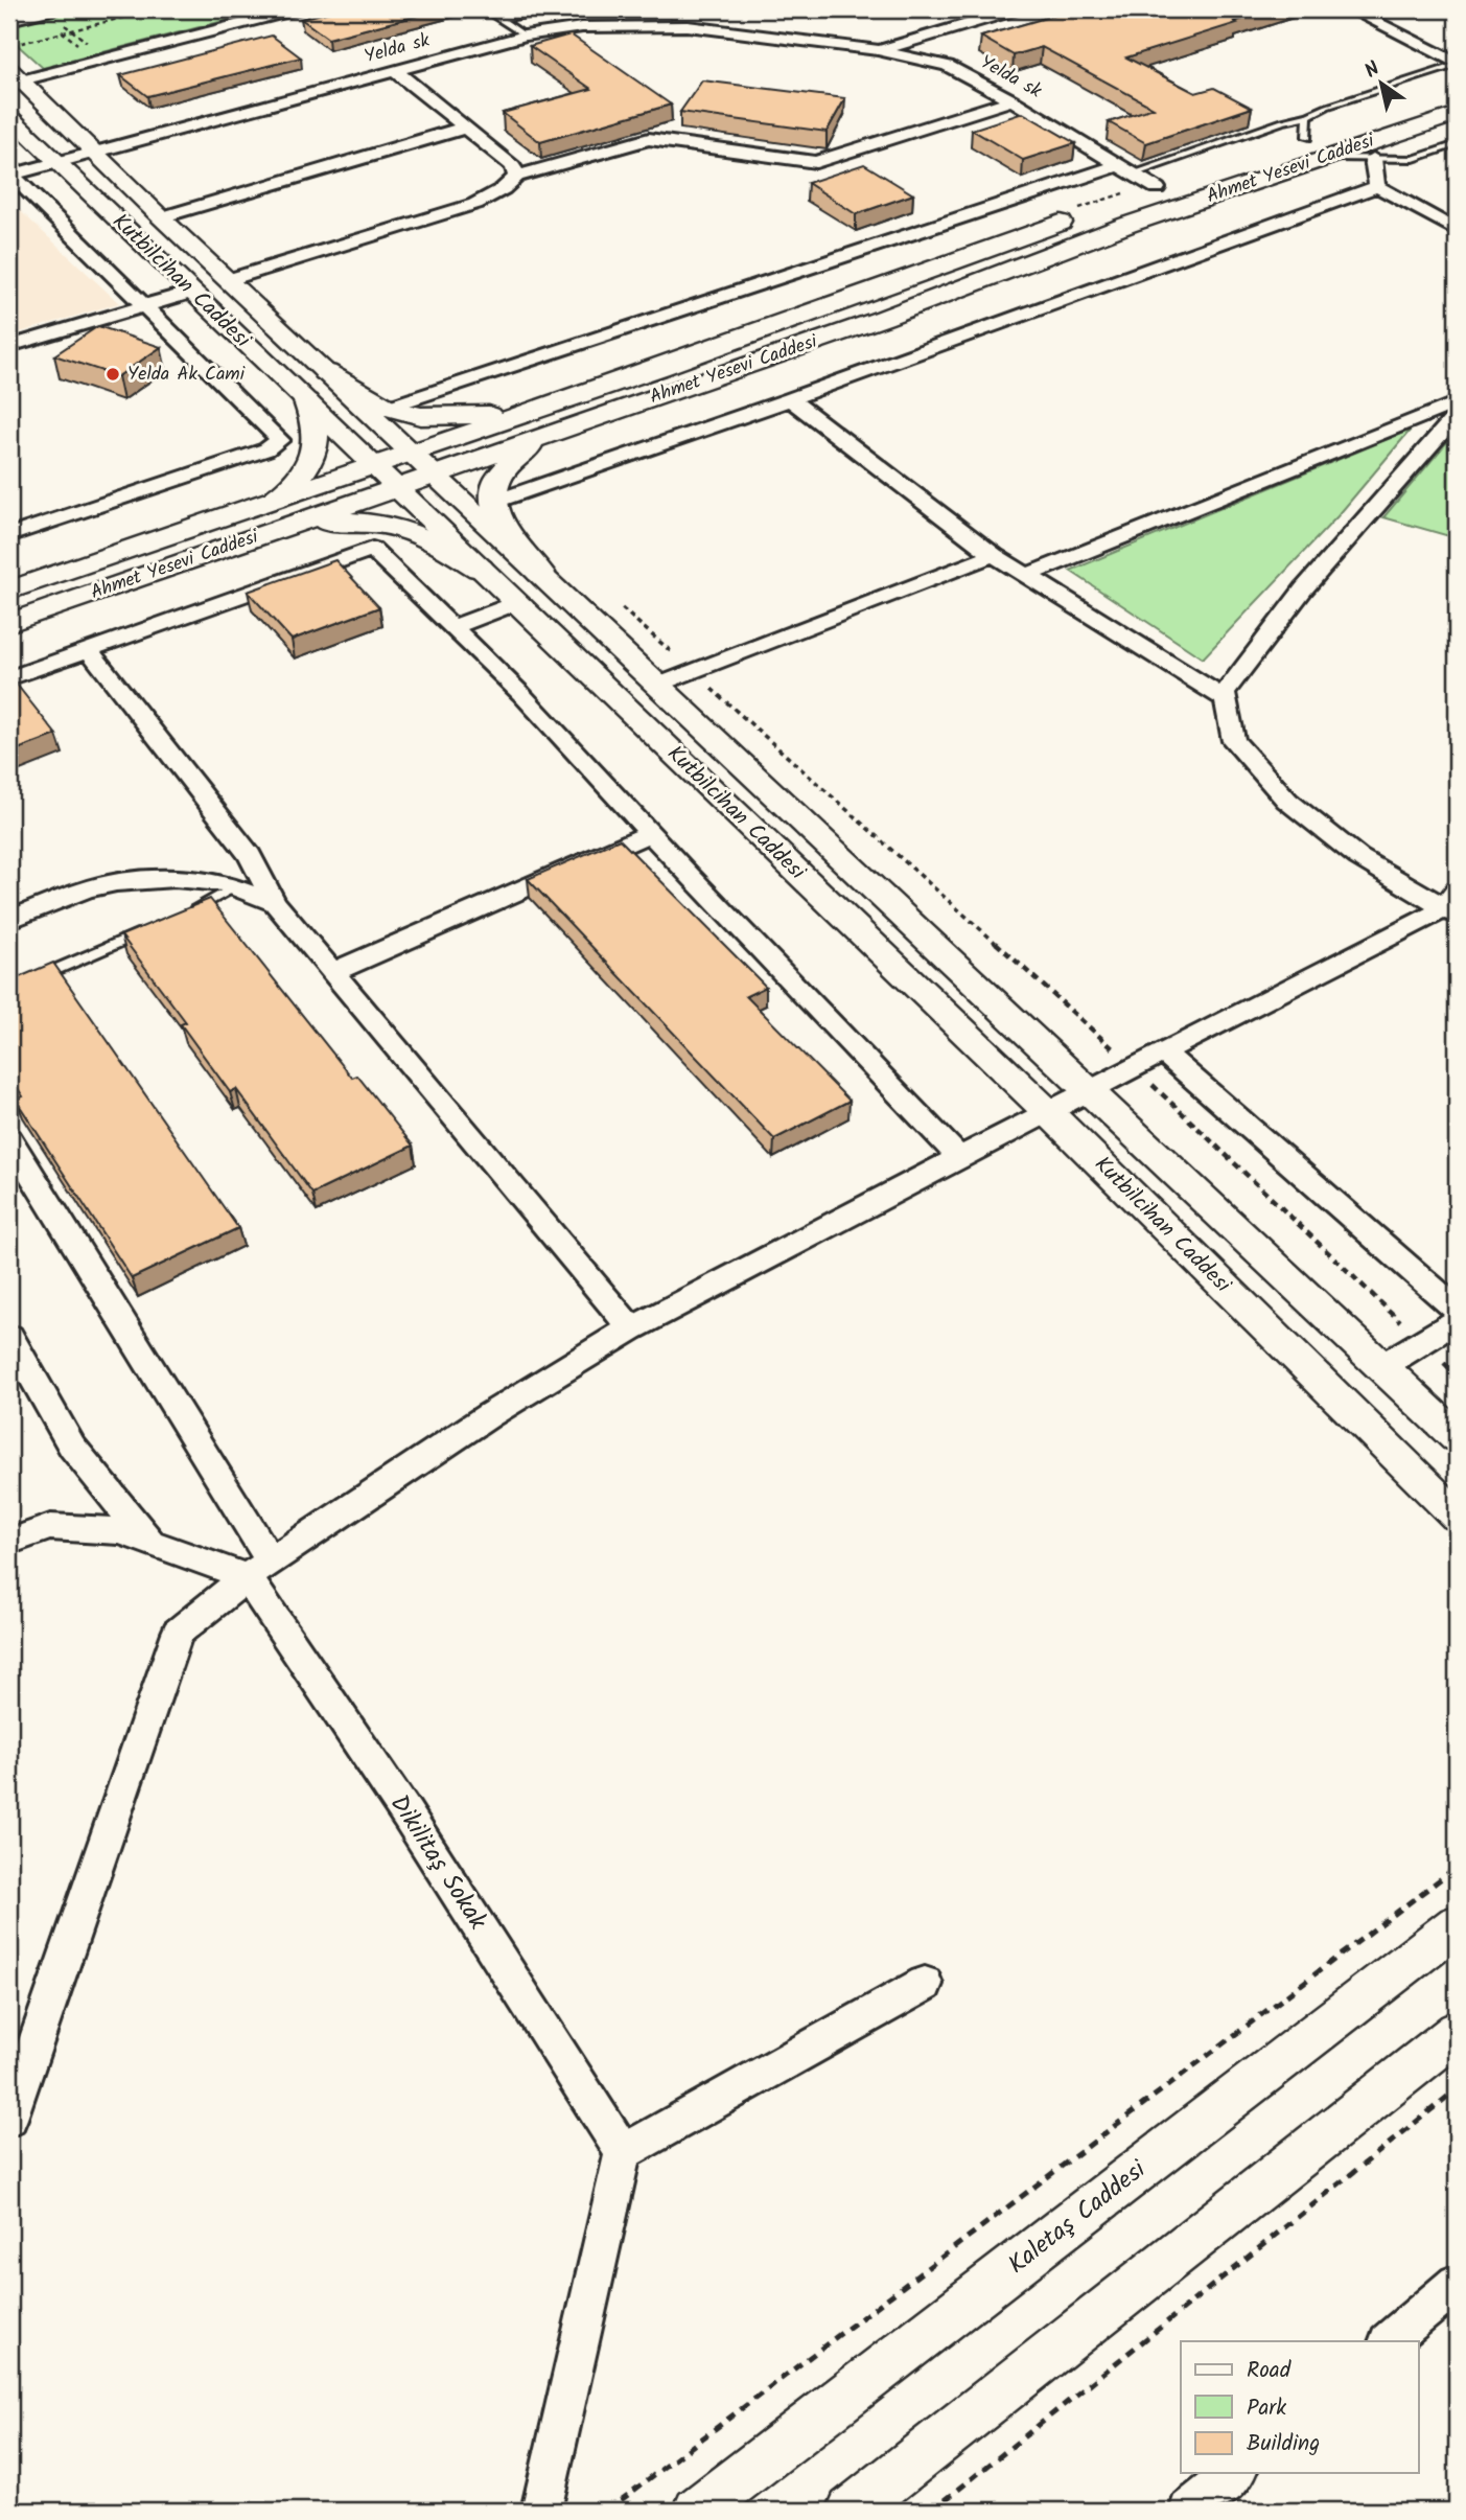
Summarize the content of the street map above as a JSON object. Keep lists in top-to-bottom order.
{
  "streets": {
    "main road": ["Ahmet Yesevi Caddesi"],
    "street": [
      "Yelda sk",
      "Kutbilcihan Caddesi",
      "Dikilitaş Sokak",
      "Kaletaş Caddesi"
    ]
  },
  "crossings": [
    ["Yelda sk", "Ahmet Yesevi Caddesi"],
    ["Yelda sk", "Kutbilcihan Caddesi"],
    ["Ahmet Yesevi Caddesi", "Kutbilcihan Caddesi"]
  ],
  "places": ["Yelda Ak Cami"],
  "legend": ["Road", "Park", "Building"],
  "north": "top left"
}
